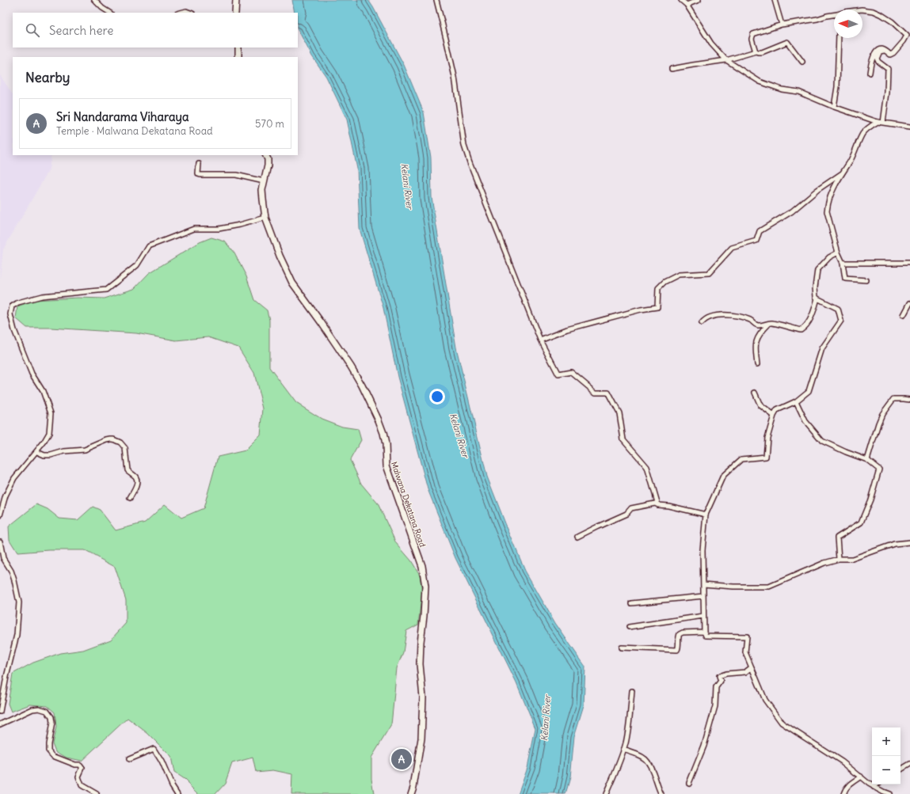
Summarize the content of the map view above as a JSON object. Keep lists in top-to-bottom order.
{
  "streets": {
    "main road": ["Malwana Dekatana Road"]
  },
  "water": ["Kelani River"],
  "north": "left",
  "page": {
    "search": "Search here",
    "heading": "Nearby",
    "list": [
      {
        "mark": "A",
        "name": "Sri Nandarama Viharaya",
        "note": "Temple · Malwana Dekatana Road",
        "value": "570 m"
      }
    ],
    "map_buttons": ["+", "−"],
    "pins": "A"
  }
}
